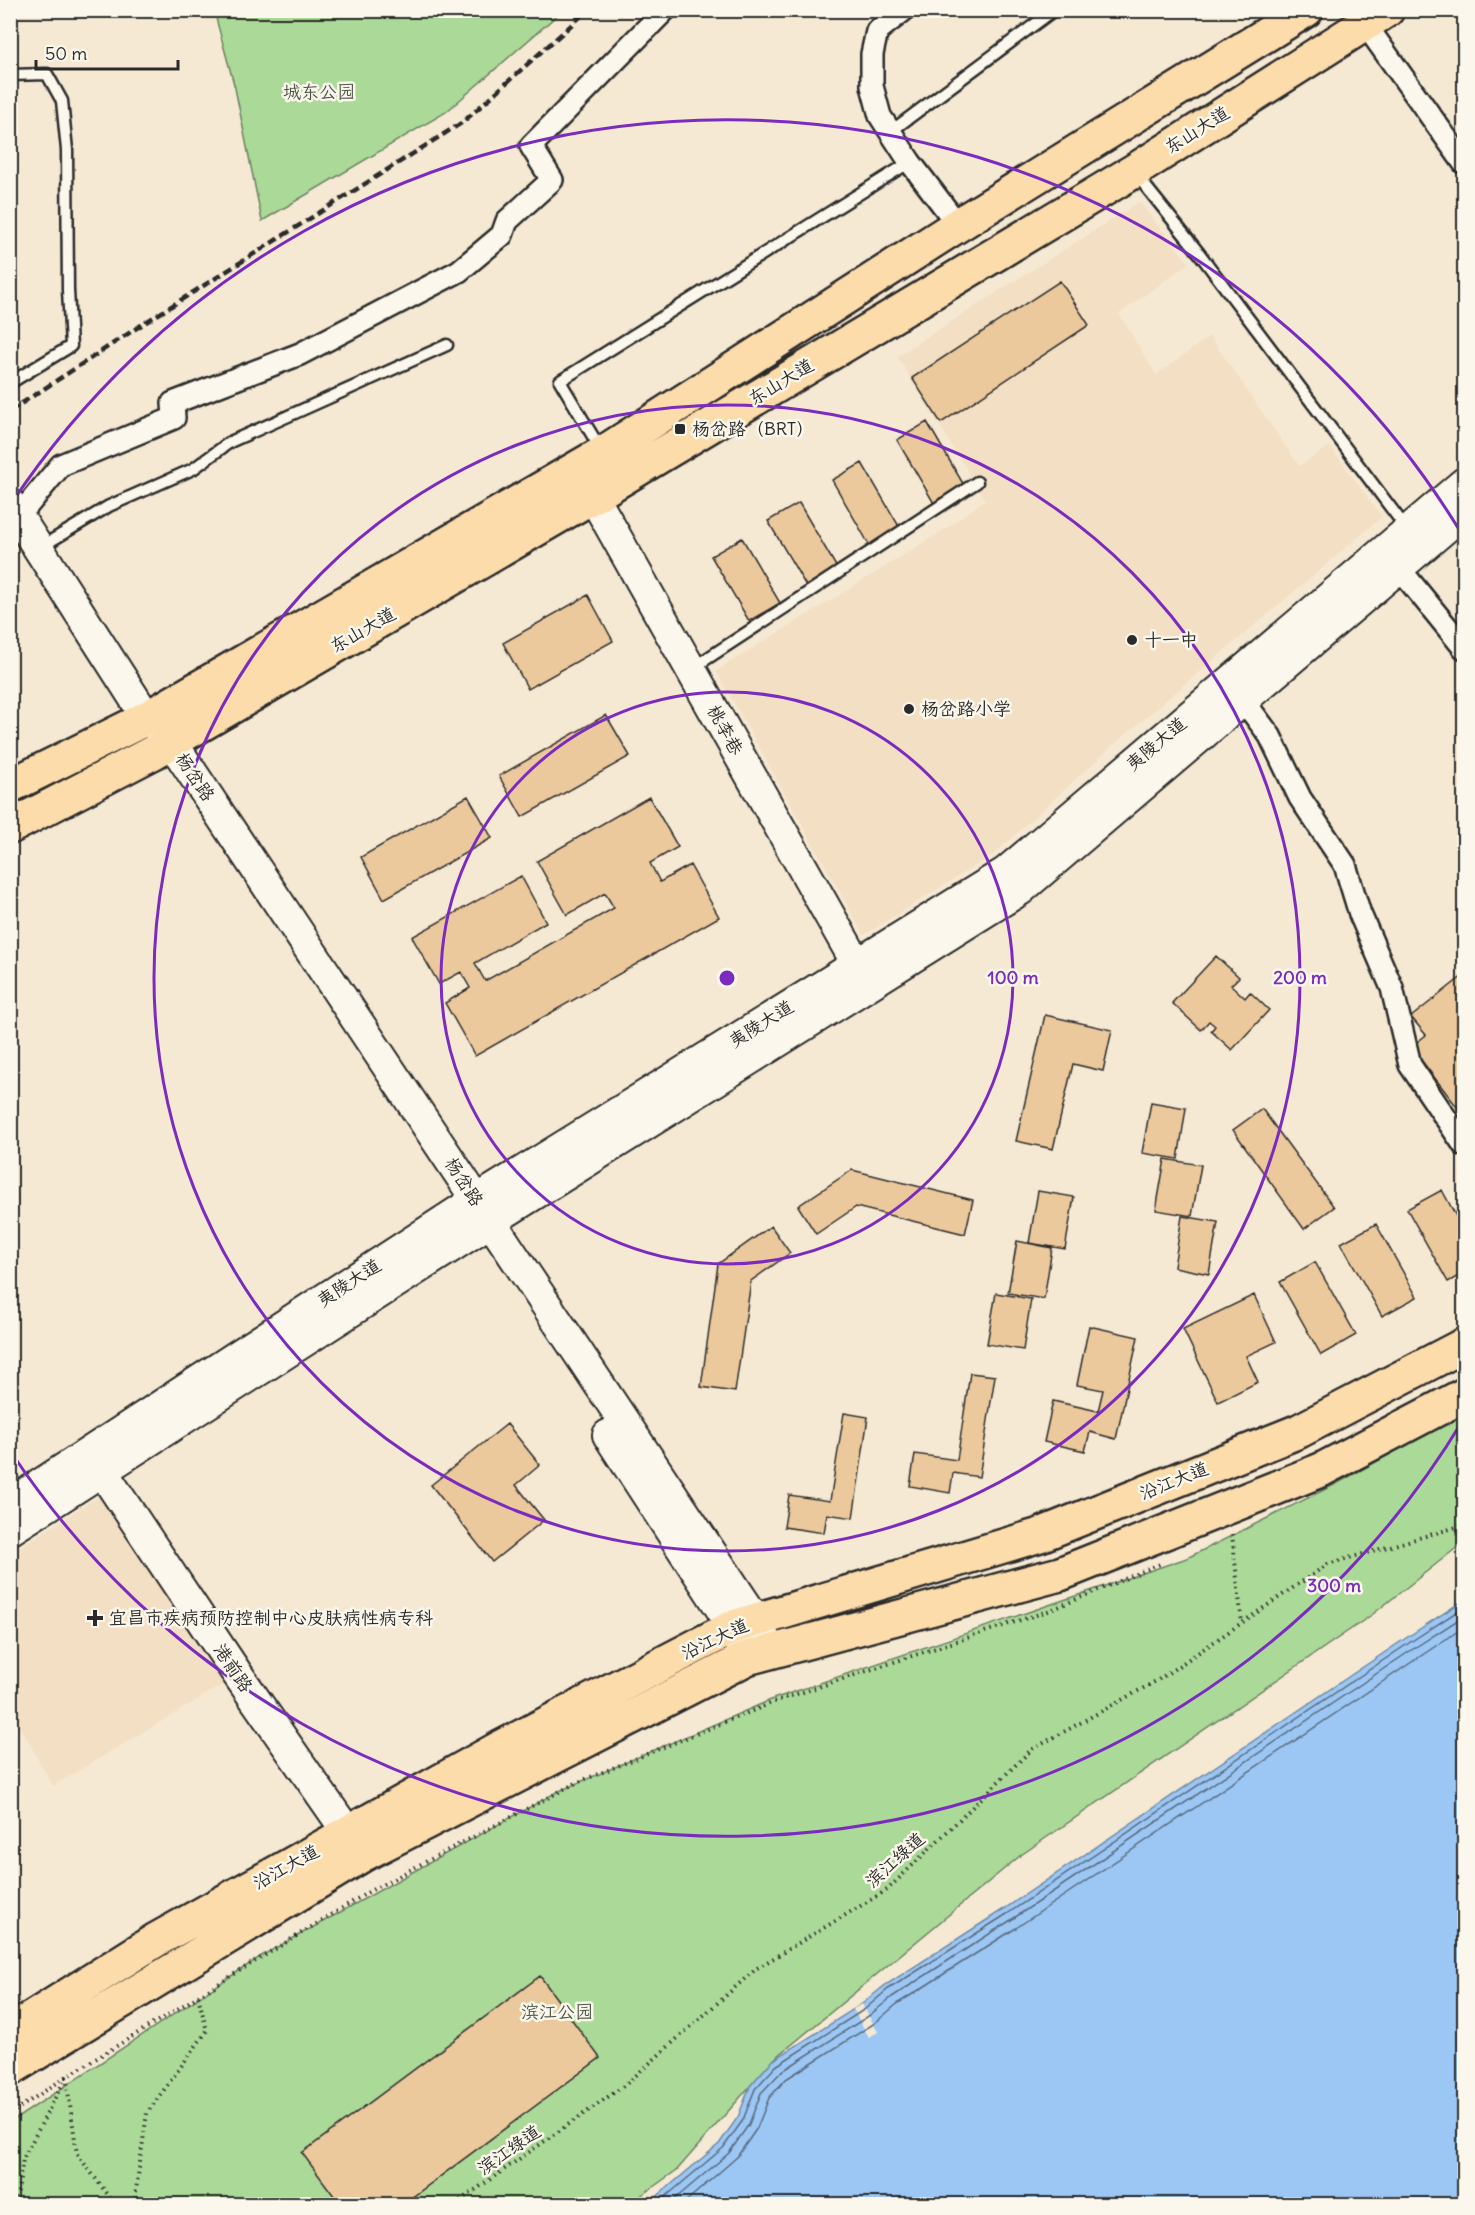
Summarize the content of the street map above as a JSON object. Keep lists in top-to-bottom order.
{
  "streets": {
    "main road": [
      "东山大道",
      "桃李巷",
      "夷陵大道",
      "杨岔路",
      "沿江大道",
      "港前路"
    ],
    "path": ["滨江绿道"]
  },
  "crossings": [
    ["东山大道", "桃李巷"],
    ["东山大道", "杨岔路"],
    ["桃李巷", "夷陵大道"],
    ["夷陵大道", "杨岔路"],
    ["夷陵大道", "港前路"],
    ["杨岔路", "沿江大道"],
    ["沿江大道", "港前路"]
  ],
  "parks": ["城东公园", "滨江公园"],
  "places": {
    "transit": ["杨岔路（BRT）"],
    "other": ["十一中", "杨岔路小学"],
    "health": ["宜昌市疾病预防控制中心皮肤病性病专科"]
  },
  "scale_bar": "50 m",
  "rings": ["100 m", "200 m", "300 m"]
}
